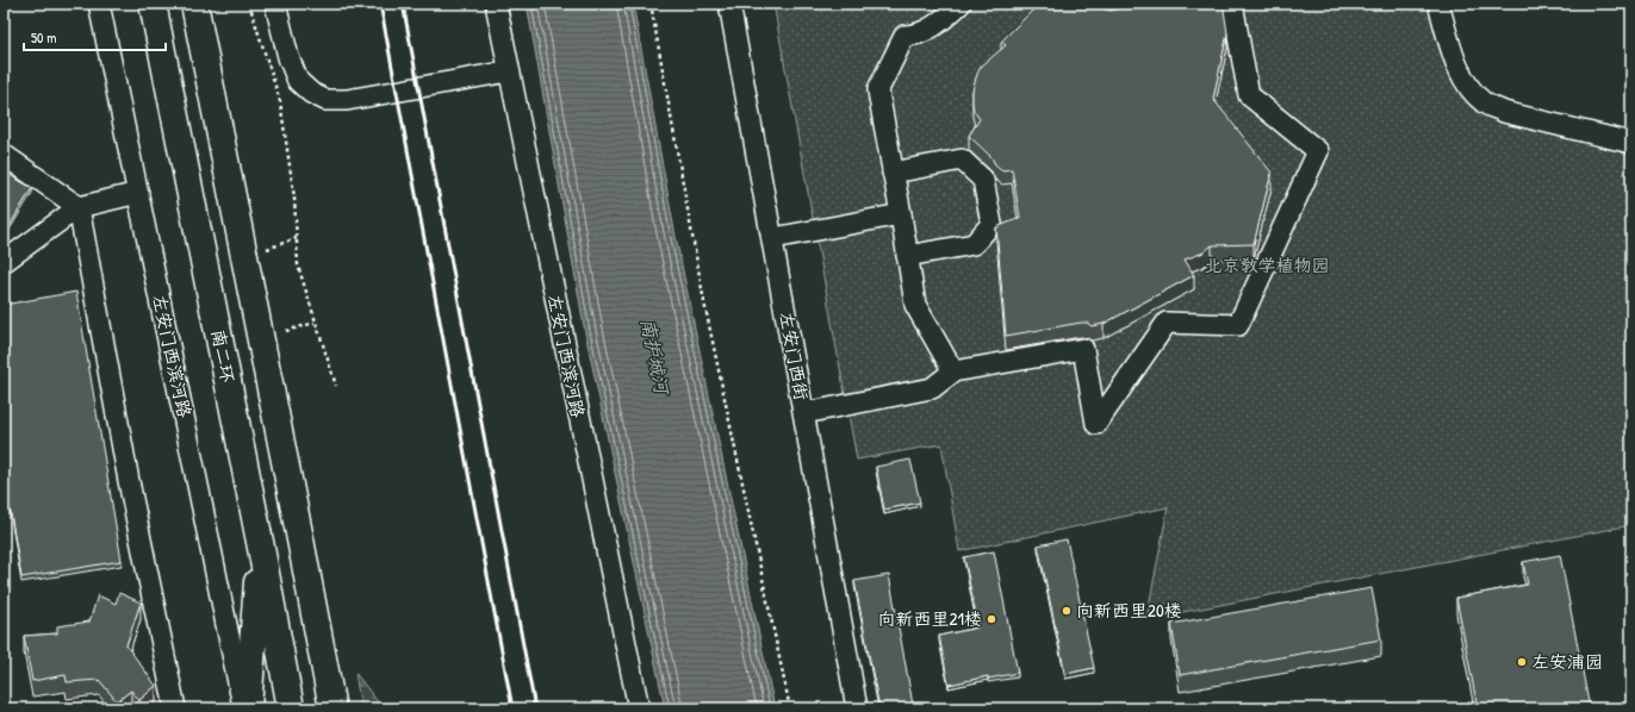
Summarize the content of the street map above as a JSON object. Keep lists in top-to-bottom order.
{
  "streets": {
    "highway": ["南二环"],
    "street": ["左安门西滨河路", "左安门西街"]
  },
  "water": ["南护城河"],
  "parks": ["北京教学植物园"],
  "places": ["向新西里20楼", "向新西里21楼", "左安浦园"],
  "scale_bar": "50 m"
}
